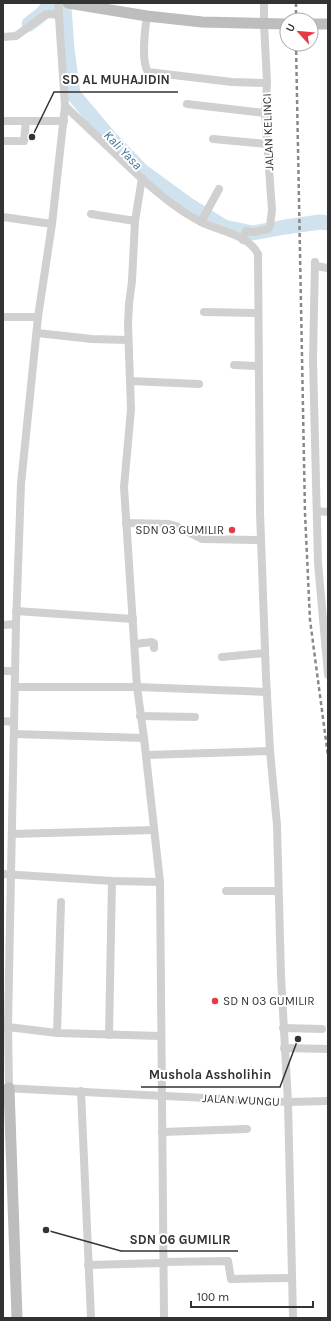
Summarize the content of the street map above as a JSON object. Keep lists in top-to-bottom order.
{
  "streets": {
    "street": ["JALAN KELINCI", "JALAN WUNGU"]
  },
  "water": ["Kali Yasa"],
  "places": [
    "SD AL MUHAJIDIN",
    "SDN 03 GUMILIR",
    "SD N 03 GUMILIR",
    "Mushola Assholihin",
    "SDN 06 GUMILIR"
  ],
  "scale_bar": "100 m",
  "north": "top left"
}
